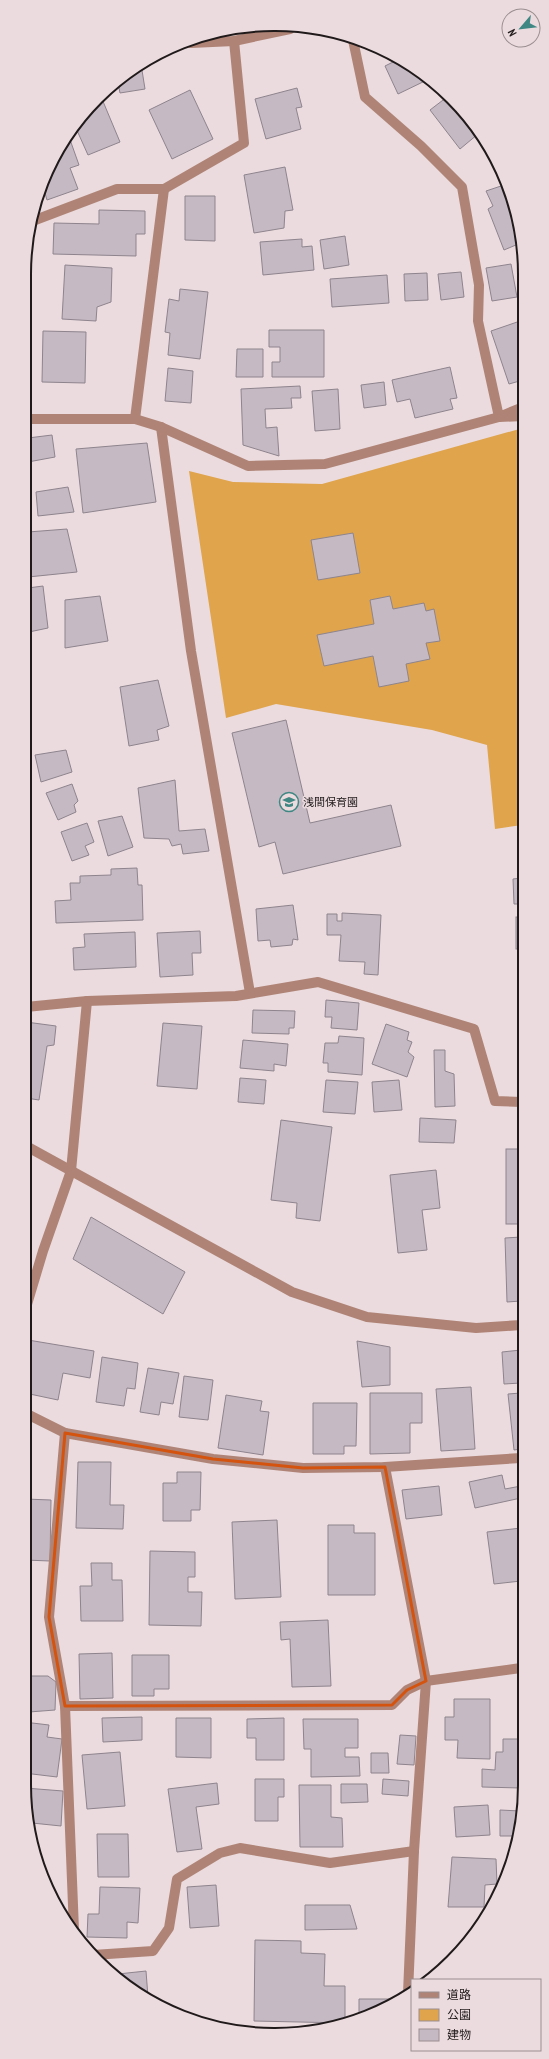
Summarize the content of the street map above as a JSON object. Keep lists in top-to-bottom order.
{
  "places": {
    "school or university": ["浅間保育園"]
  },
  "legend": ["道路", "公園", "建物"],
  "north": "bottom left"
}
